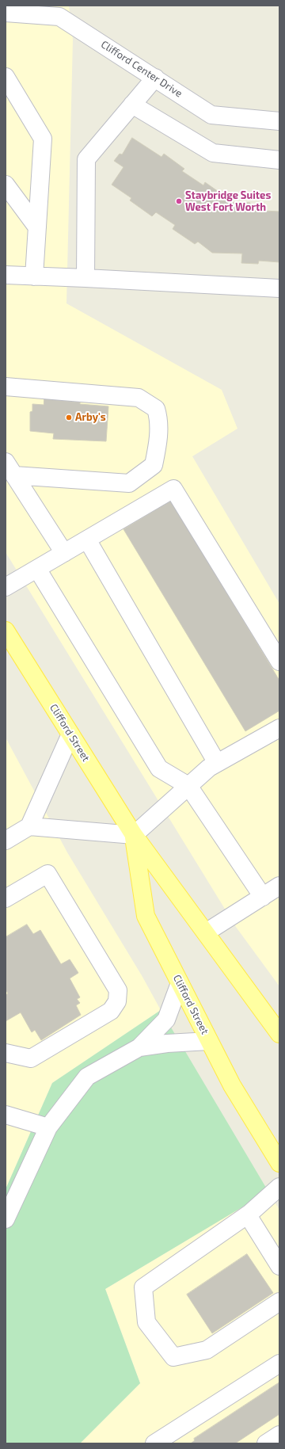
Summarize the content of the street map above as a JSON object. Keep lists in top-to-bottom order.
{
  "streets": {
    "main road": ["Clifford Street"],
    "street": ["Clifford Center Drive"]
  },
  "places": ["Staybridge Suites West Fort Worth", "Arby's"]
}
